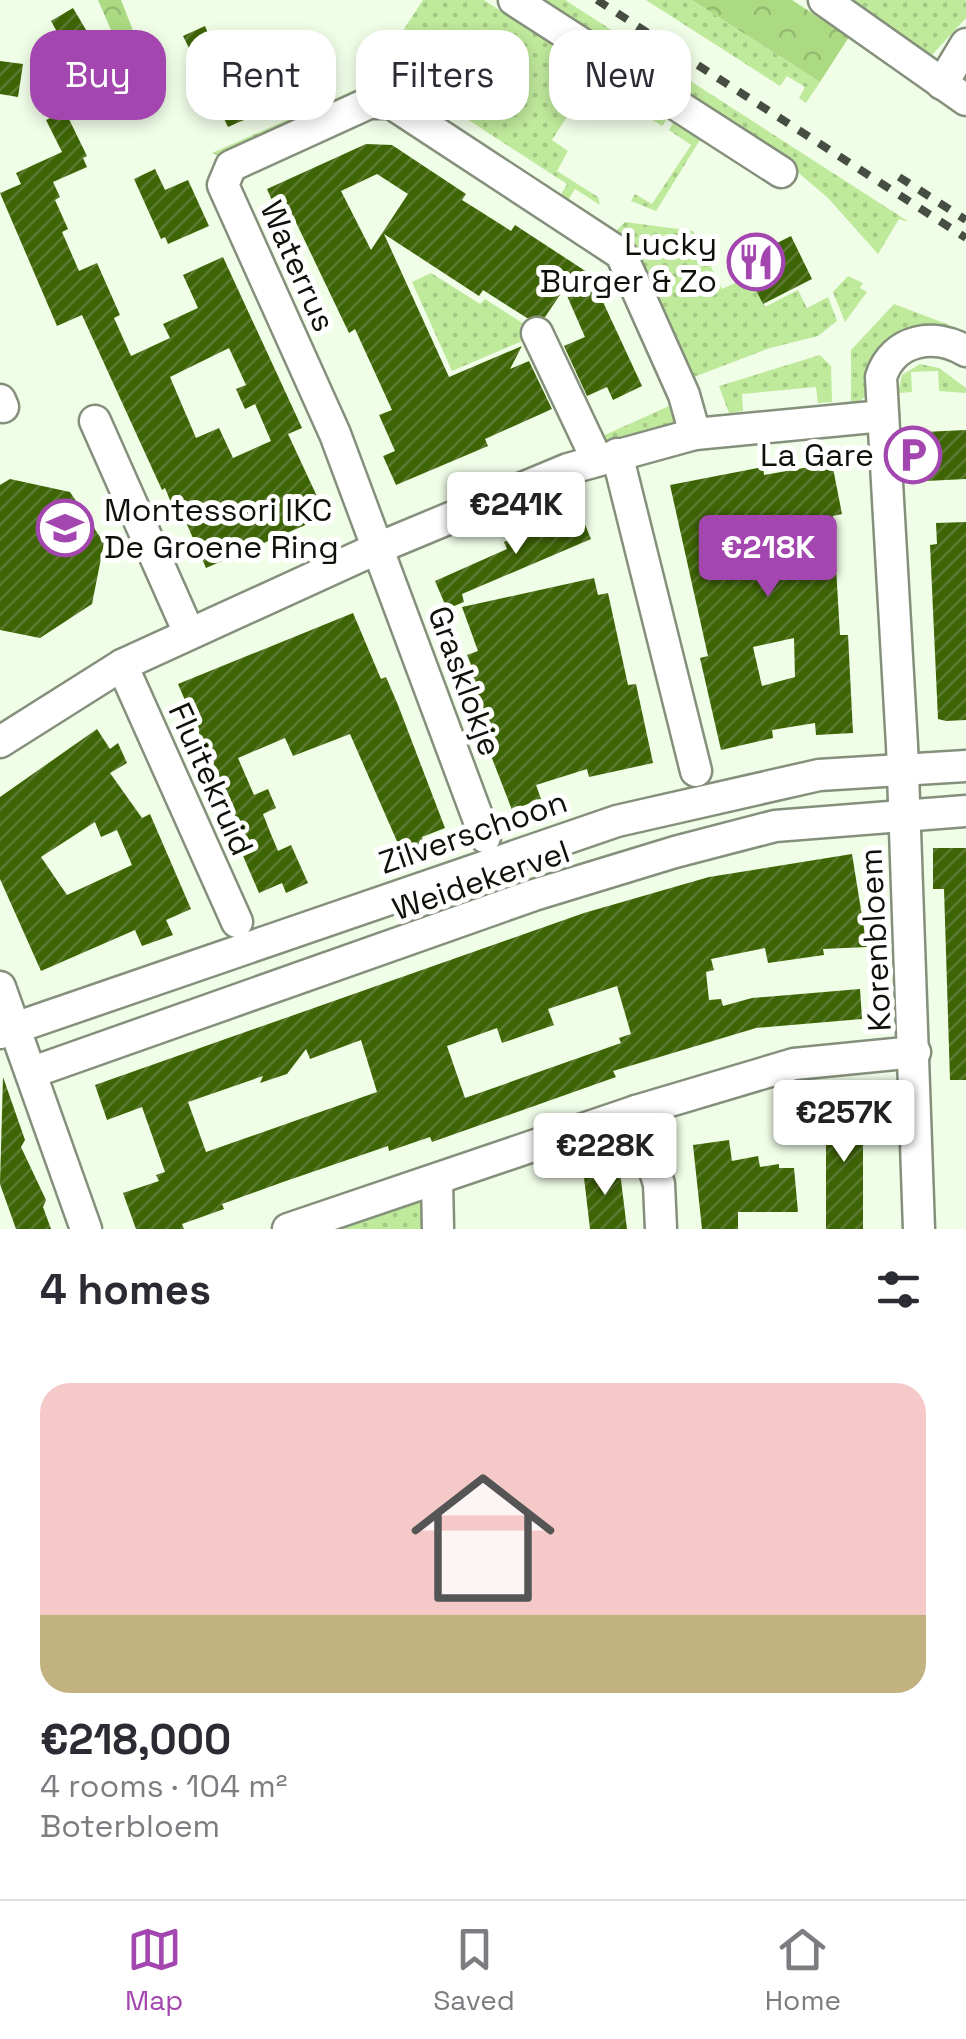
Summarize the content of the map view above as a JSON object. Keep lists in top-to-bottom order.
{
  "streets": {
    "street": [
      "Waterrus",
      "Grasklokje",
      "Fluitekruid",
      "Zilverschoon",
      "Weidekervel",
      "Korenbloem"
    ]
  },
  "crossings": [
    ["Waterrus", "Grasklokje"],
    ["Zilverschoon", "Korenbloem"],
    ["Weidekervel", "Korenbloem"]
  ],
  "places": {
    "restaurant": ["Lucky Burger & Zo"],
    "parking": ["La Gare"],
    "school or university": ["Montessori IKC De Groene Ring"]
  },
  "page": {
    "chip": [
      "Buy",
      "Rent",
      "Filters",
      "New"
    ],
    "price": [
      "€241K",
      "€218K",
      "€257K",
      "€228K"
    ],
    "heading": "4 homes",
    "list": [
      {
        "name": "€218,000",
        "note": "4 rooms · 104 m² · Boterbloem"
      }
    ],
    "tabs": ["Map", "Saved", "Home"]
  }
}
